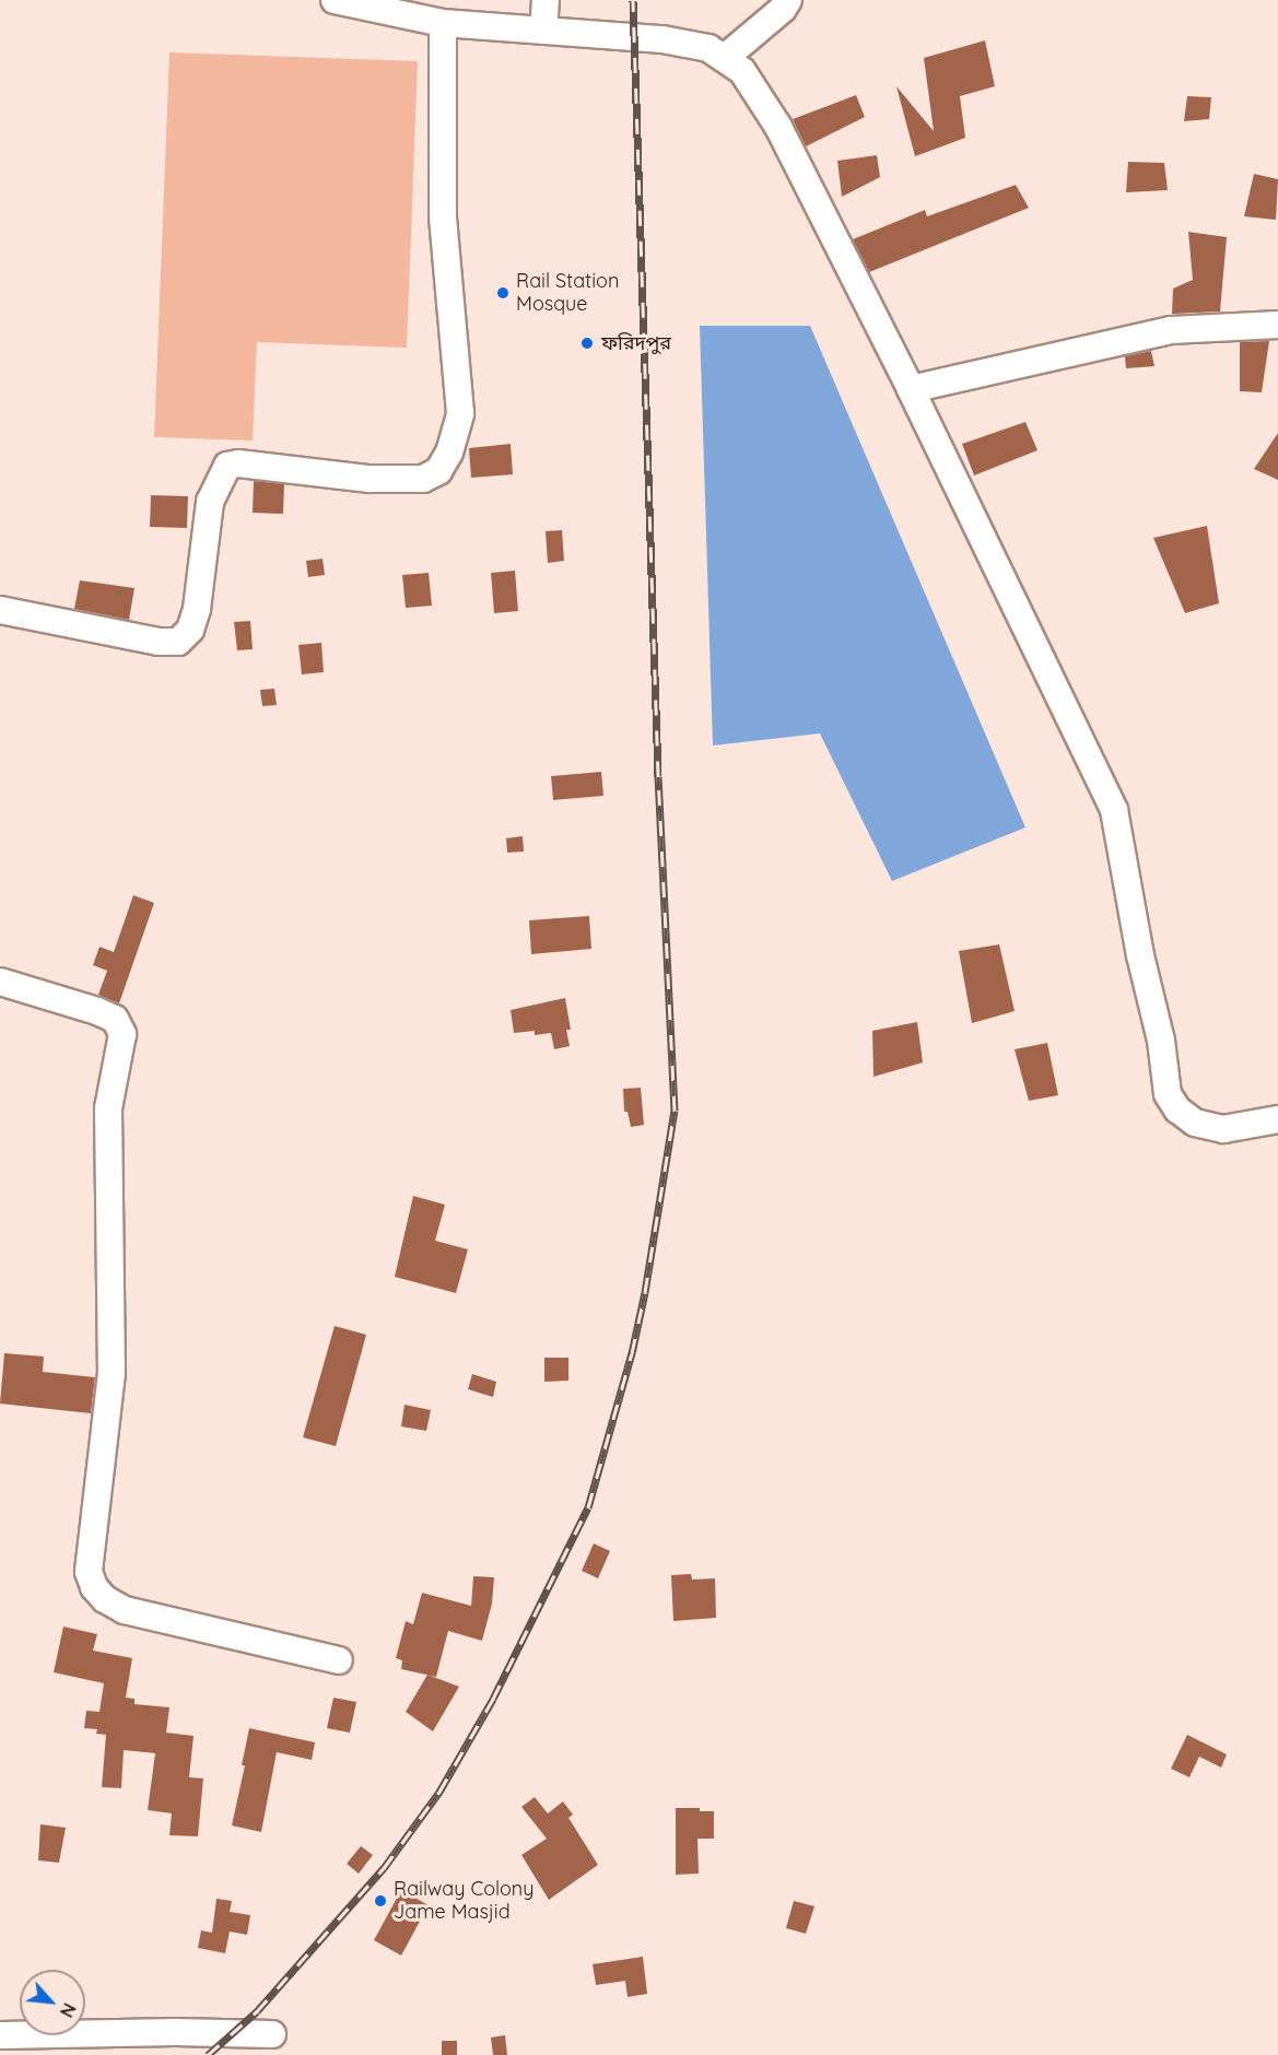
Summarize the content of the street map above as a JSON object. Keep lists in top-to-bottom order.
{
  "places": ["Rail Station Mosque", "ফরিদপুর", "Railway Colony Jame Masjid"],
  "north": "bottom right"
}
